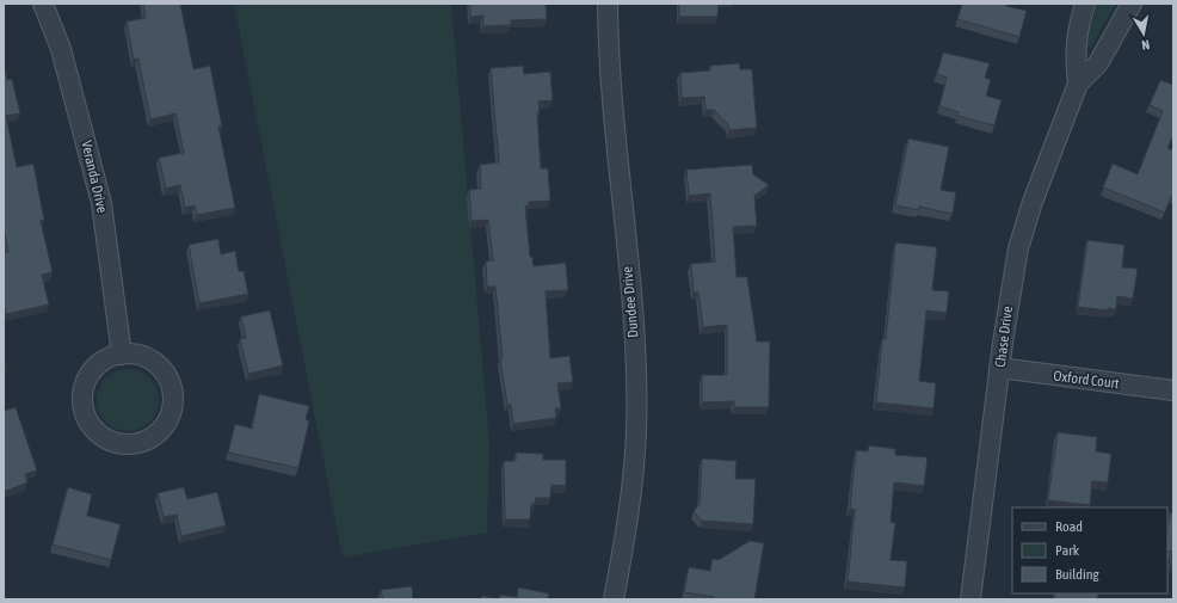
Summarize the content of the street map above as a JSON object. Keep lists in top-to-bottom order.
{
  "streets": {
    "street": [
      "Veranda Drive",
      "Dundee Drive",
      "Chase Drive",
      "Oxford Court"
    ]
  },
  "crossings": [
    ["Chase Drive", "Oxford Court"]
  ],
  "legend": ["Road", "Park", "Building"],
  "north": "bottom"
}
